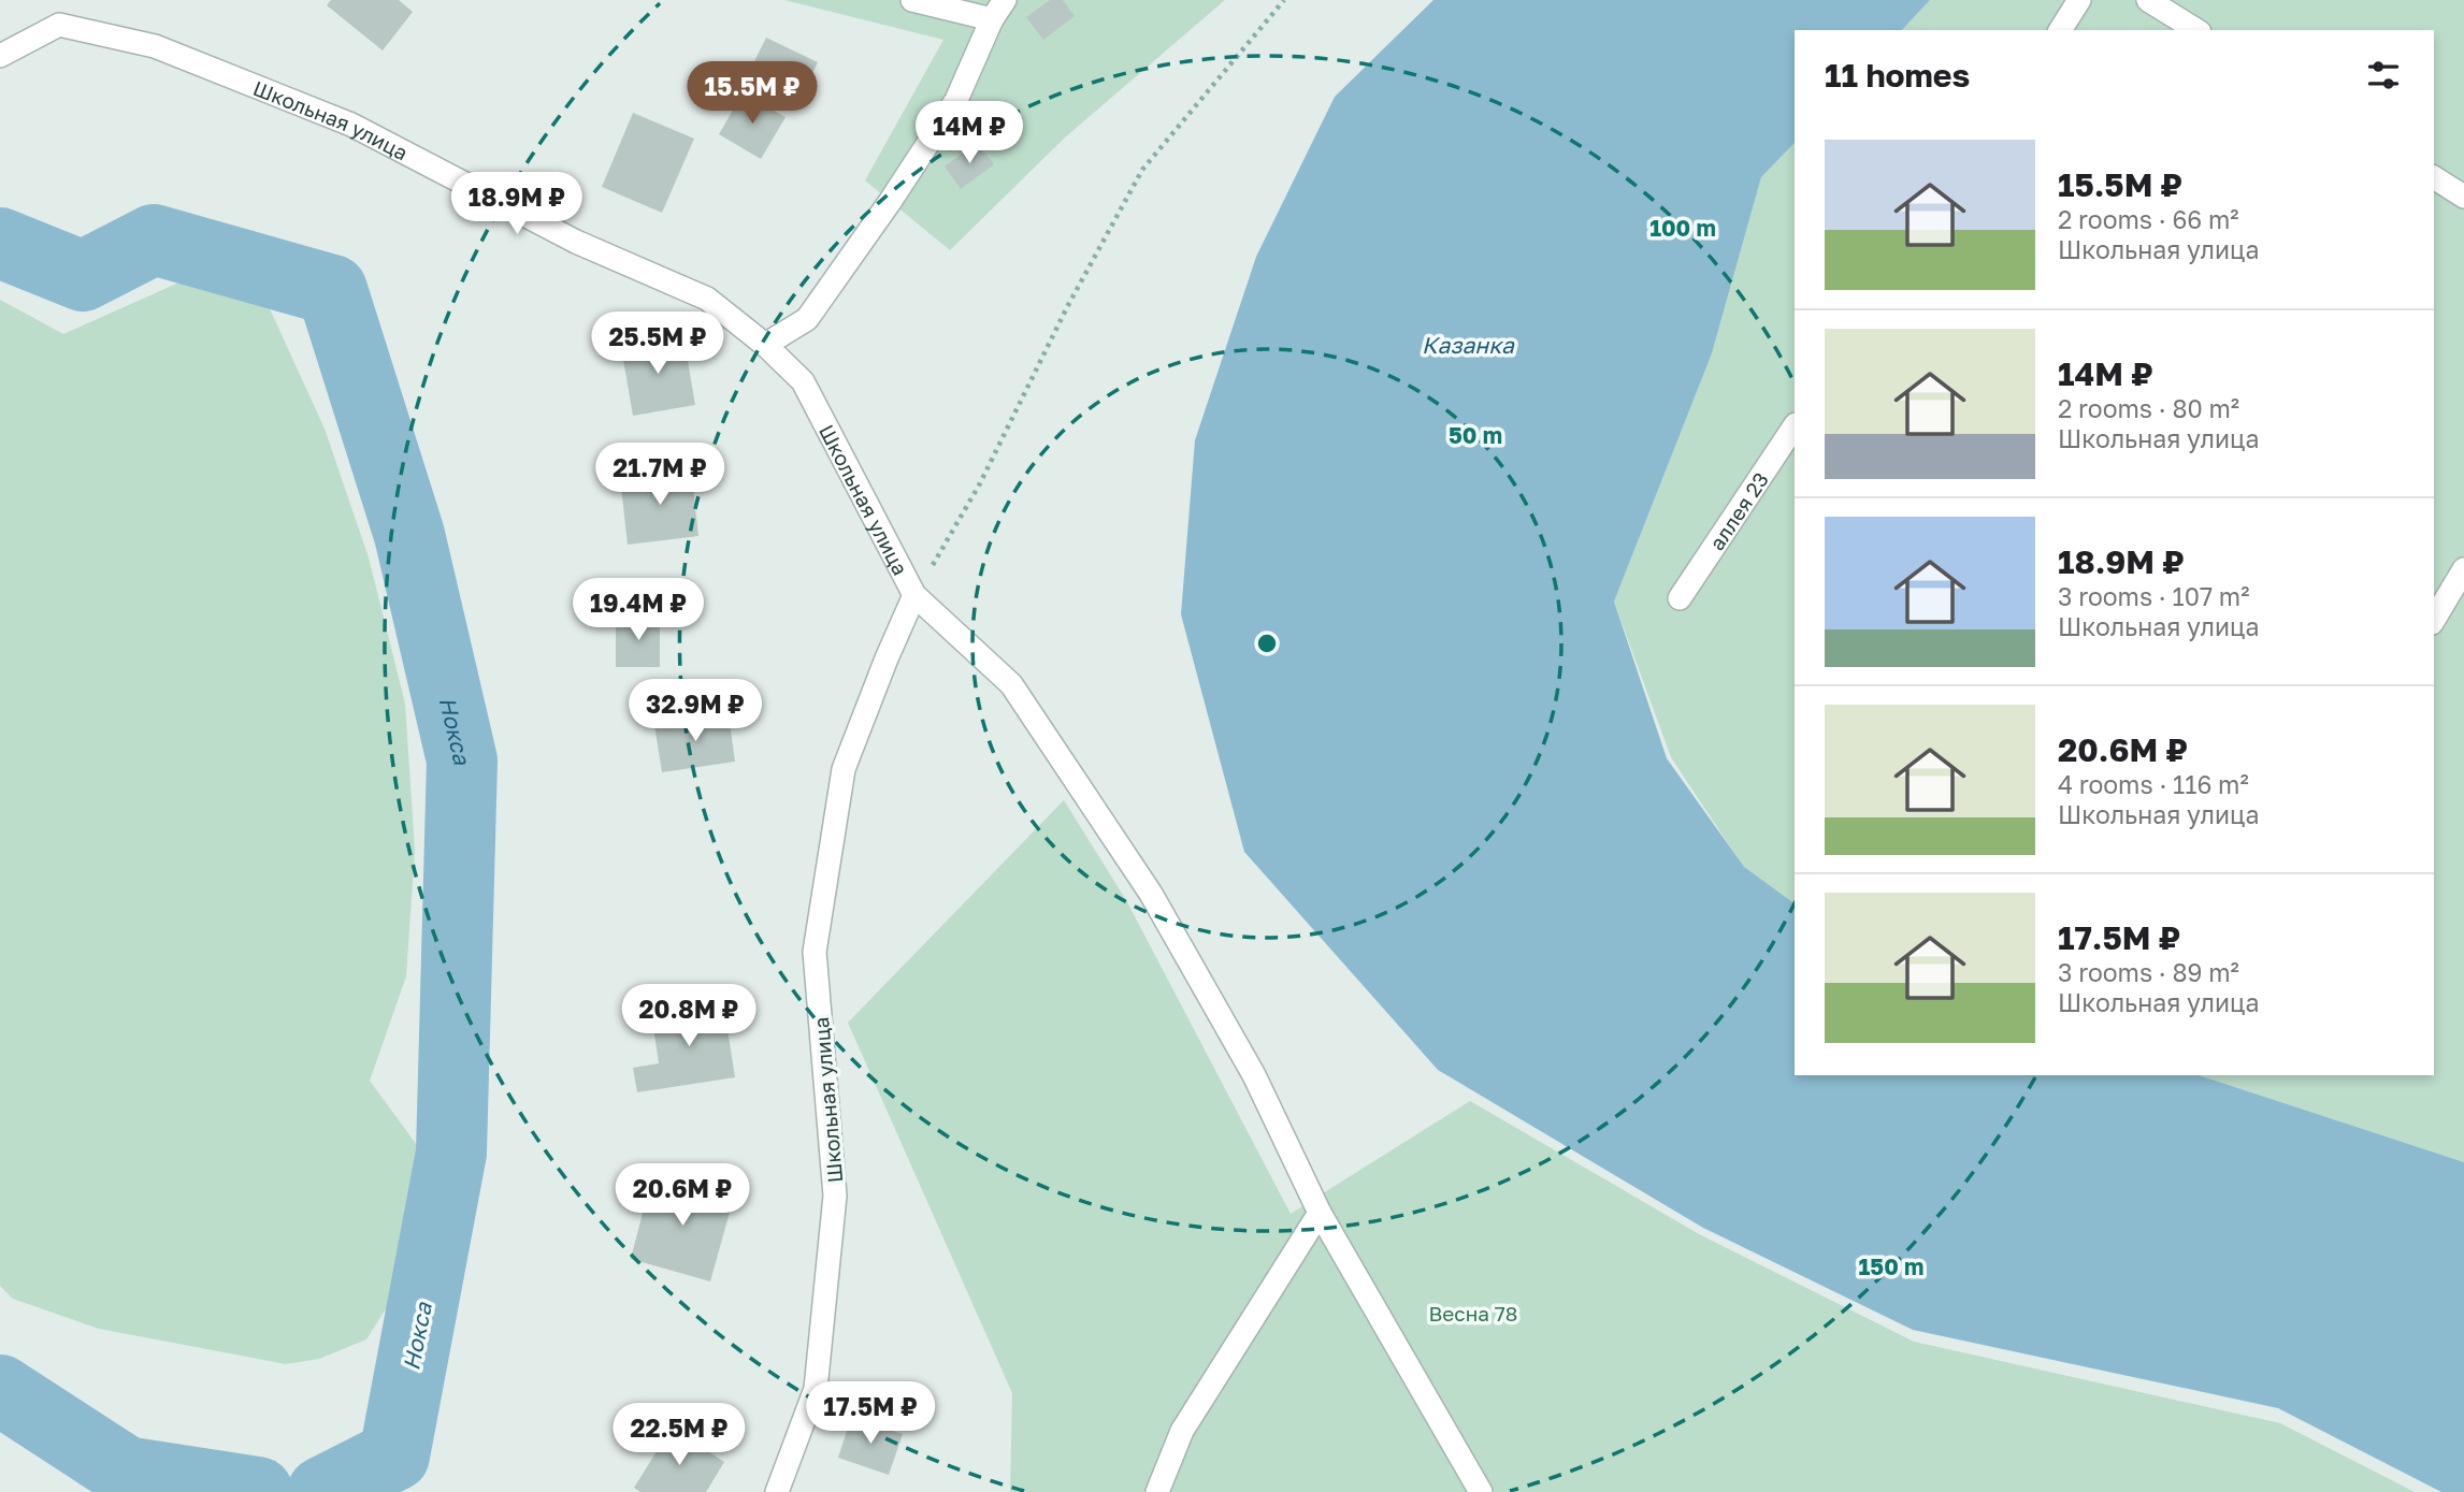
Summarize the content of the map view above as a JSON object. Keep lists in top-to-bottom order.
{
  "streets": {
    "street": ["Школьная улица", "аллея 23"]
  },
  "water": ["Казанка", "Нокса"],
  "parks": ["Весна 78"],
  "page": {
    "heading": "11 homes",
    "price": [
      "15.5M ₽",
      "14M ₽",
      "18.9M ₽",
      "25.5M ₽",
      "21.7M ₽",
      "19.4M ₽",
      "32.9M ₽",
      "20.8M ₽",
      "20.6M ₽",
      "17.5M ₽",
      "22.5M ₽"
    ],
    "list": [
      {
        "name": "15.5M ₽",
        "note": "2 rooms · 66 m² · Школьная улица"
      },
      {
        "name": "14M ₽",
        "note": "2 rooms · 80 m² · Школьная улица"
      },
      {
        "name": "18.9M ₽",
        "note": "3 rooms · 107 m² · Школьная улица"
      },
      {
        "name": "20.6M ₽",
        "note": "4 rooms · 116 m² · Школьная улица"
      },
      {
        "name": "17.5M ₽",
        "note": "3 rooms · 89 m² · Школьная улица"
      }
    ]
  },
  "rings": ["100 m", "50 m", "150 m"]
}
